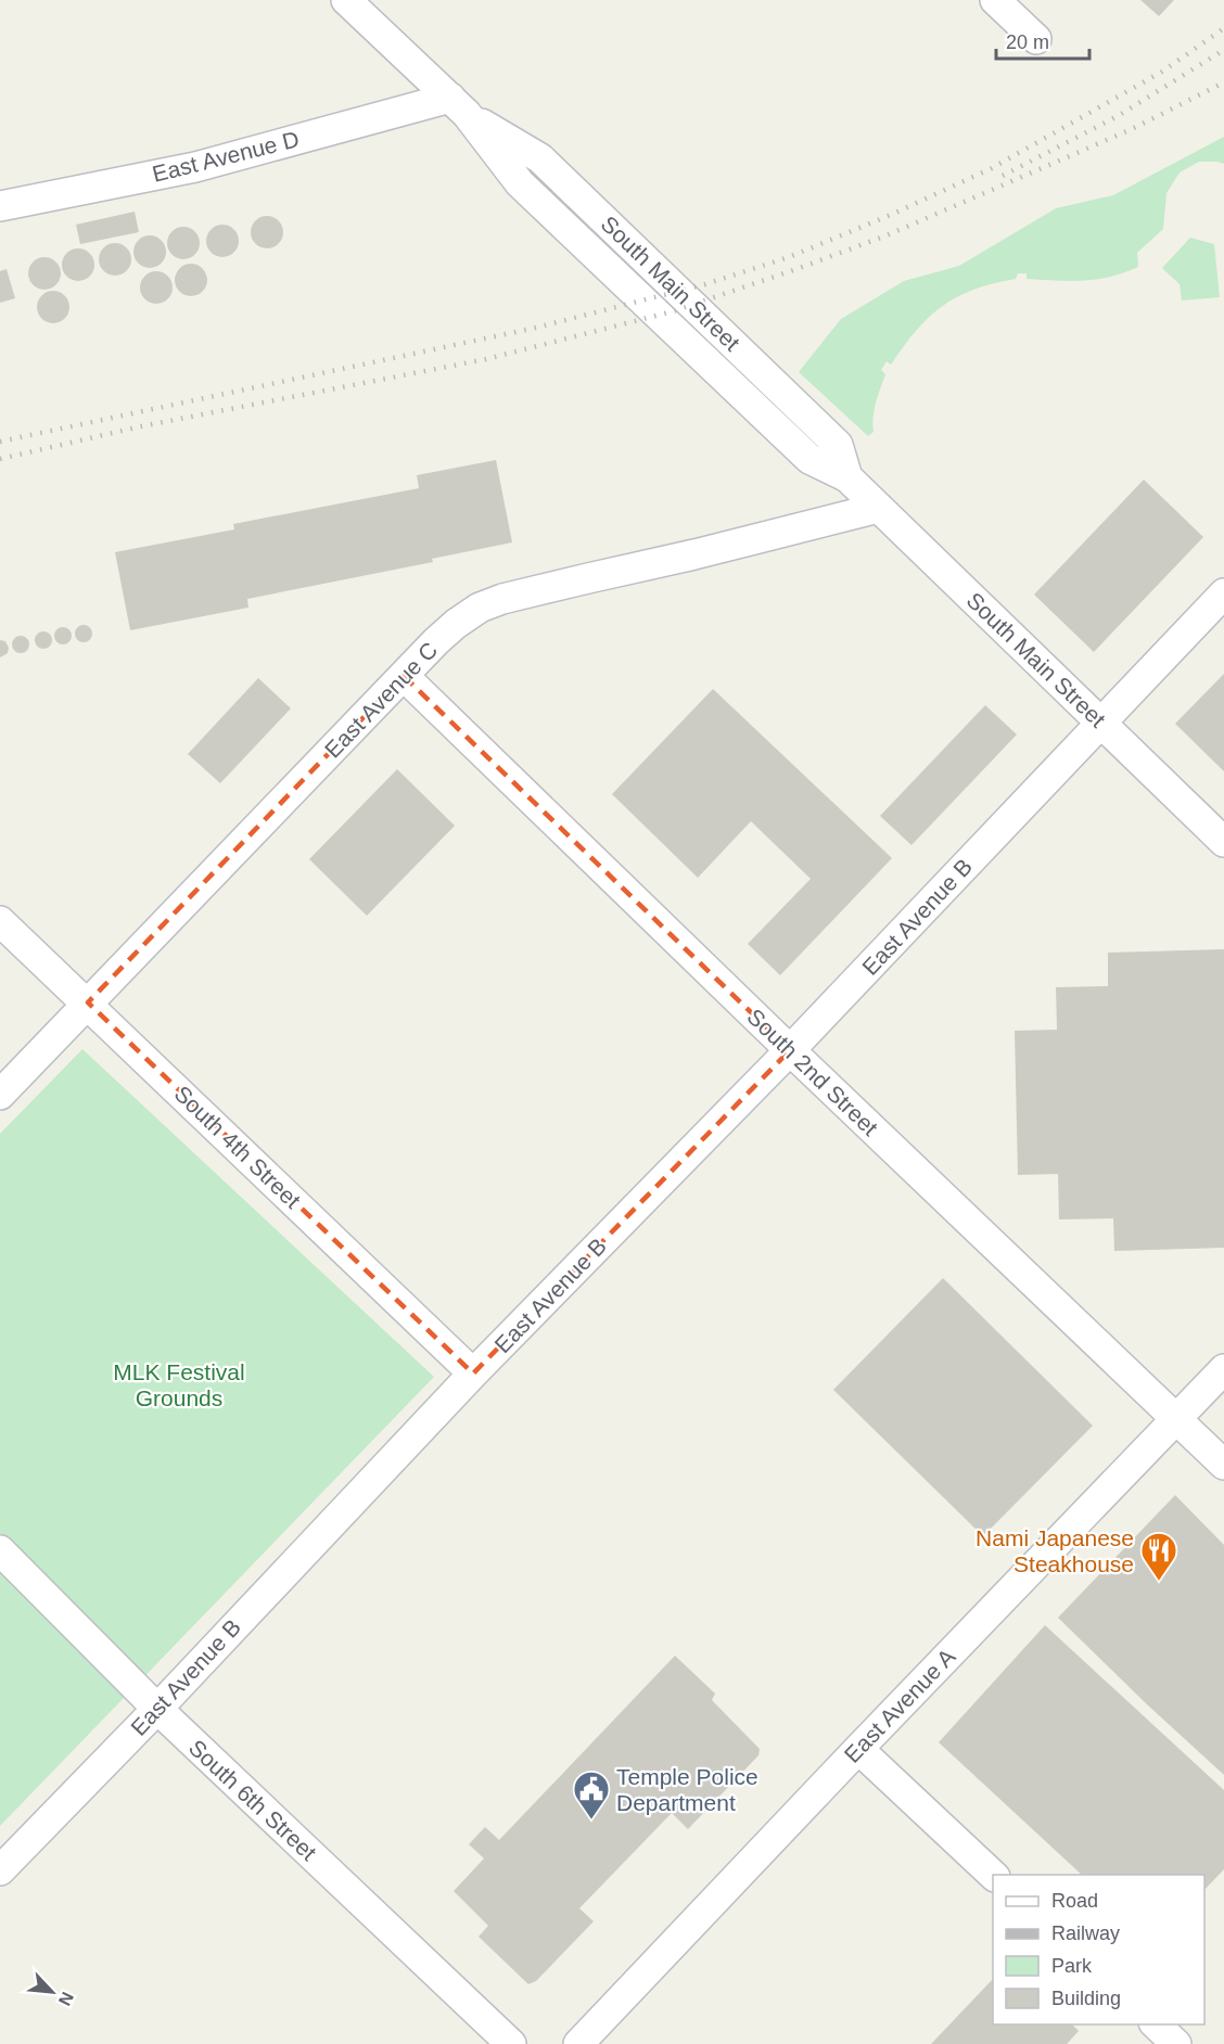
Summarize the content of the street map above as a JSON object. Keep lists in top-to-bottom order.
{
  "streets": {
    "street": [
      "East Avenue D",
      "South Main Street",
      "East Avenue C",
      "East Avenue B",
      "South 2nd Street",
      "South 4th Street",
      "East Avenue A",
      "South 6th Street"
    ]
  },
  "crossings": [
    ["East Avenue D", "South Main Street"],
    ["South Main Street", "East Avenue C"],
    ["South Main Street", "East Avenue B"],
    ["East Avenue C", "South 2nd Street"],
    ["East Avenue C", "South 4th Street"],
    ["East Avenue B", "South 2nd Street"],
    ["East Avenue B", "South 4th Street"],
    ["East Avenue B", "South 6th Street"],
    ["South 2nd Street", "East Avenue A"]
  ],
  "parks": ["MLK Festival Grounds"],
  "places": {
    "restaurant": ["Nami Japanese Steakhouse"],
    "public building": ["Temple Police Department"]
  },
  "legend": [
    "Road",
    "Railway",
    "Park",
    "Building"
  ],
  "scale_bar": "20 m",
  "north": "bottom right"
}
